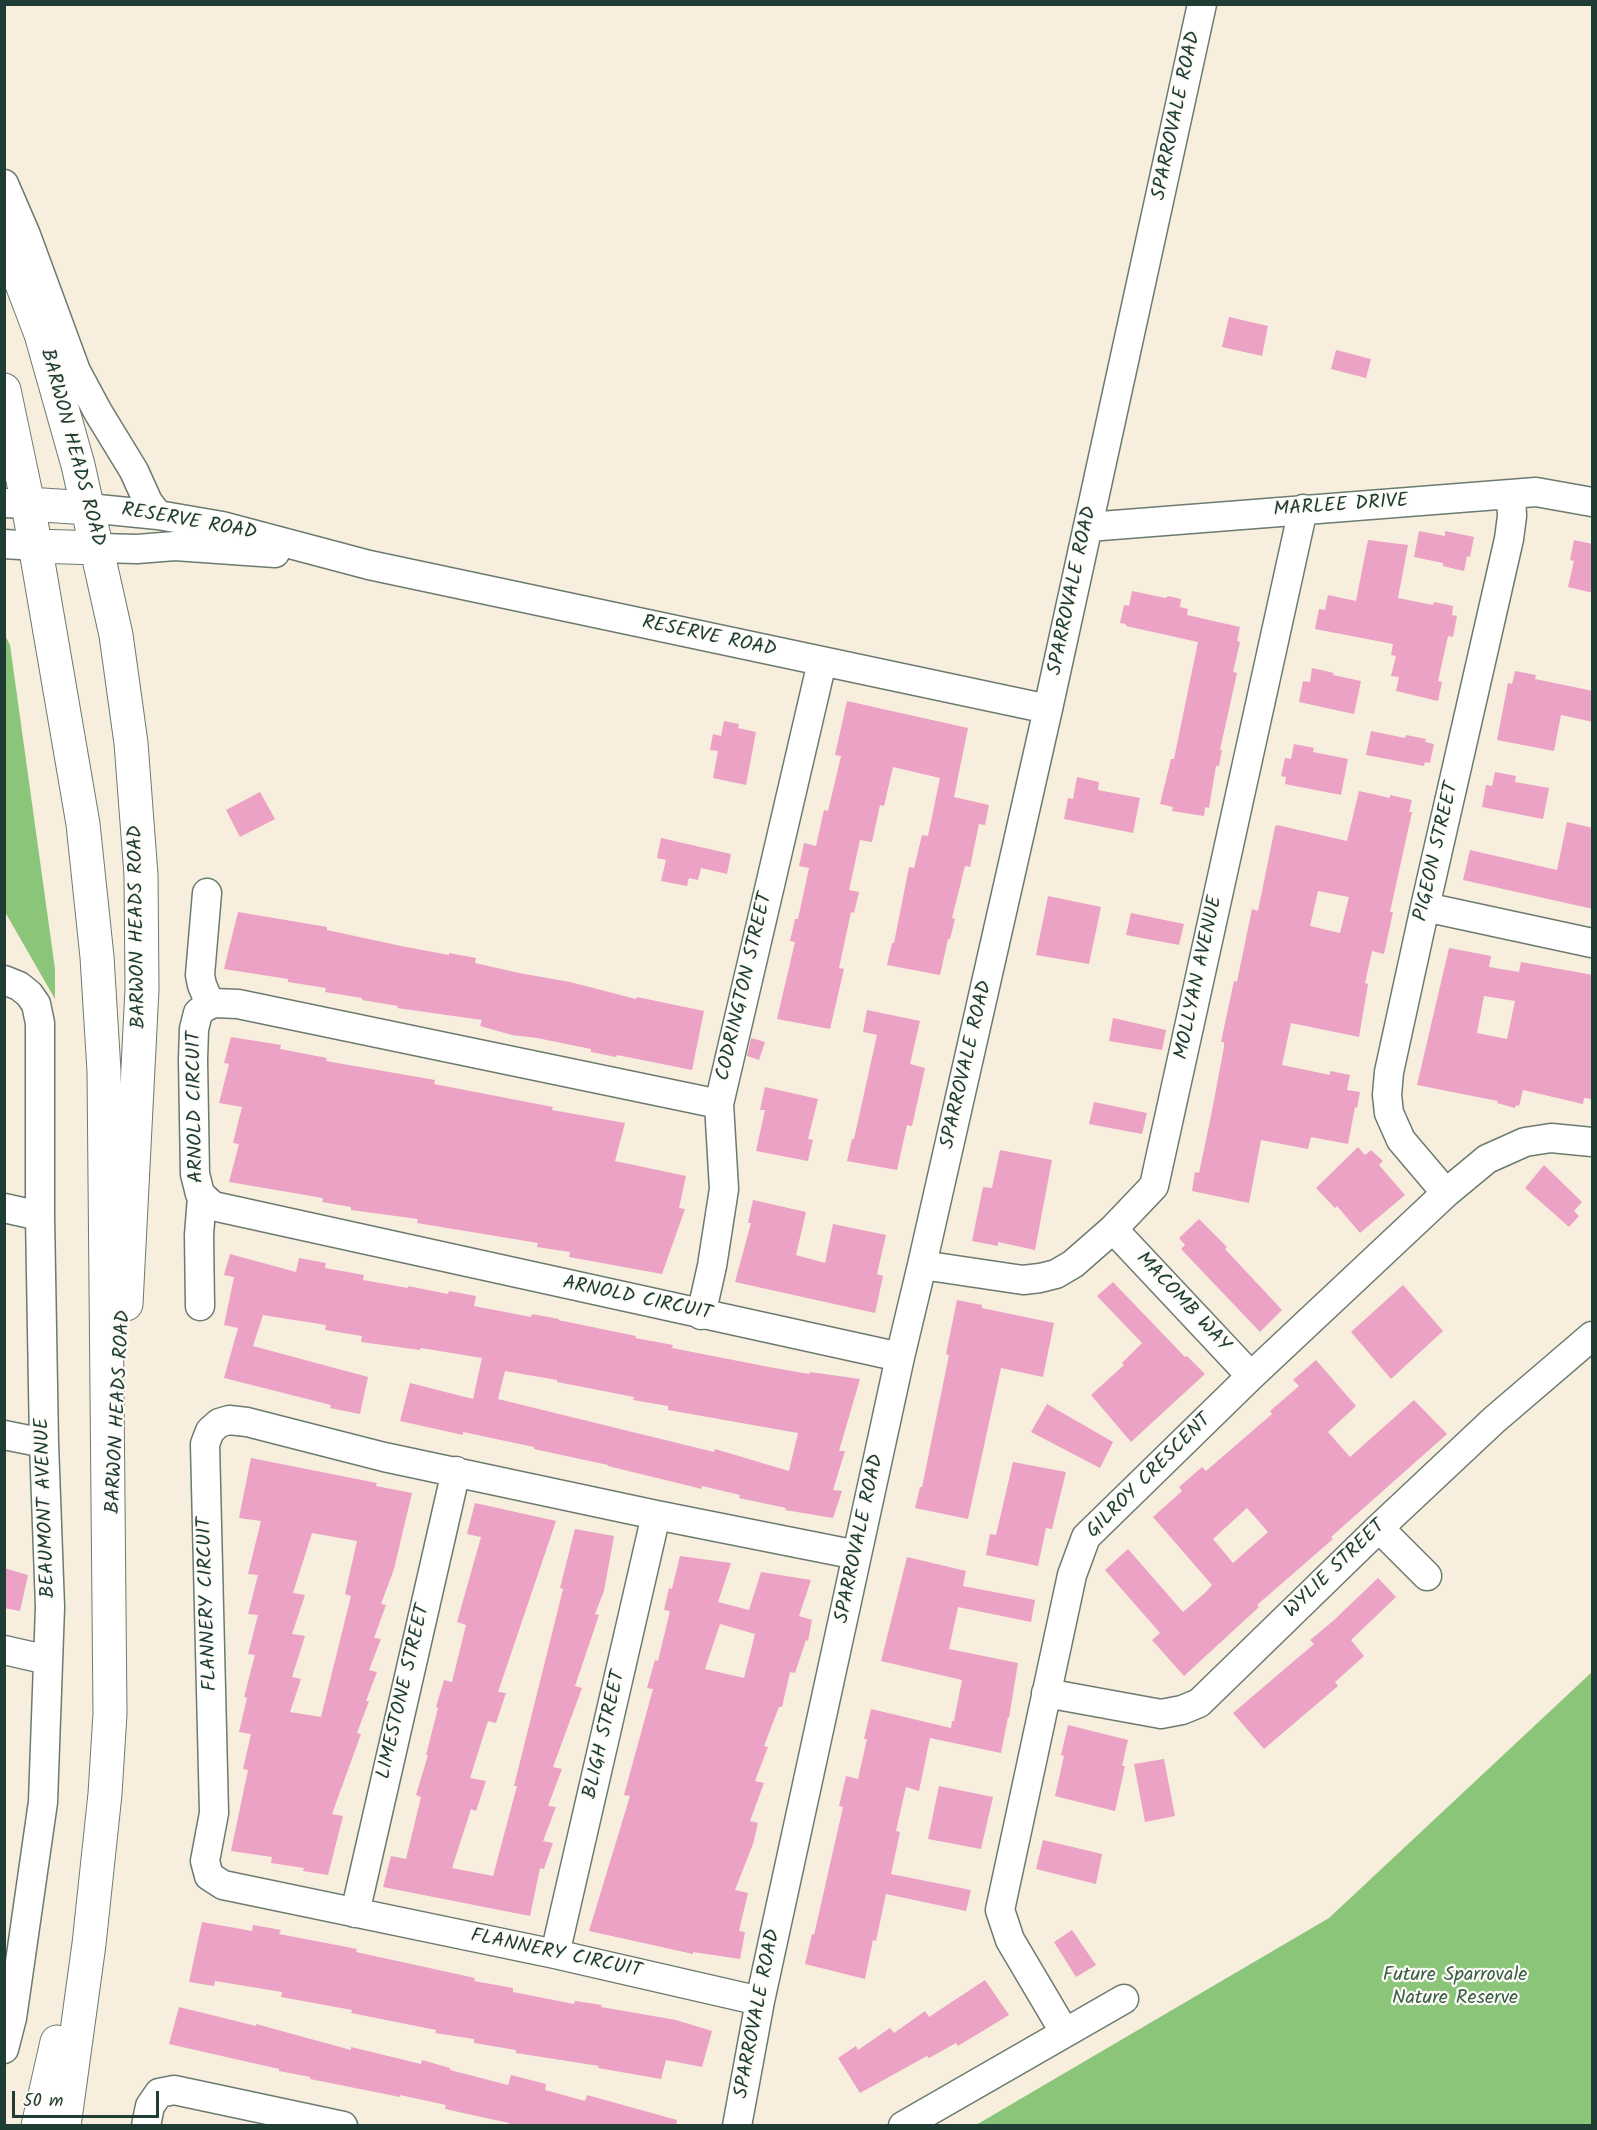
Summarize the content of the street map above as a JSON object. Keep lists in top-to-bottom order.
{
  "streets": {
    "main road": ["BARWON HEADS ROAD", "RESERVE ROAD"],
    "street": [
      "SPARROVALE ROAD",
      "MARLEE DRIVE",
      "PIGEON STREET",
      "MOLLYAN AVENUE",
      "CODRINGTON STREET",
      "ARNOLD CIRCUIT",
      "MACOMB WAY",
      "GILROY CRESCENT",
      "BEAUMONT AVENUE",
      "WYLIE STREET",
      "FLANNERY CIRCUIT",
      "LIMESTONE STREET",
      "BLIGH STREET"
    ]
  },
  "crossings": [
    ["SPARROVALE ROAD", "MARLEE DRIVE"],
    ["SPARROVALE ROAD", "RESERVE ROAD"],
    ["SPARROVALE ROAD", "MOLLYAN AVENUE"],
    ["SPARROVALE ROAD", "ARNOLD CIRCUIT"],
    ["SPARROVALE ROAD", "FLANNERY CIRCUIT"],
    ["BARWON HEADS ROAD", "RESERVE ROAD"],
    ["MARLEE DRIVE", "PIGEON STREET"],
    ["MARLEE DRIVE", "MOLLYAN AVENUE"],
    ["RESERVE ROAD", "CODRINGTON STREET"],
    ["PIGEON STREET", "GILROY CRESCENT"],
    ["MOLLYAN AVENUE", "MACOMB WAY"],
    ["CODRINGTON STREET", "ARNOLD CIRCUIT"],
    ["MACOMB WAY", "GILROY CRESCENT"],
    ["GILROY CRESCENT", "WYLIE STREET"],
    ["FLANNERY CIRCUIT", "LIMESTONE STREET"],
    ["FLANNERY CIRCUIT", "BLIGH STREET"]
  ],
  "parks": ["Future Sparrovale Nature Reserve"],
  "scale_bar": "50 m"
}
